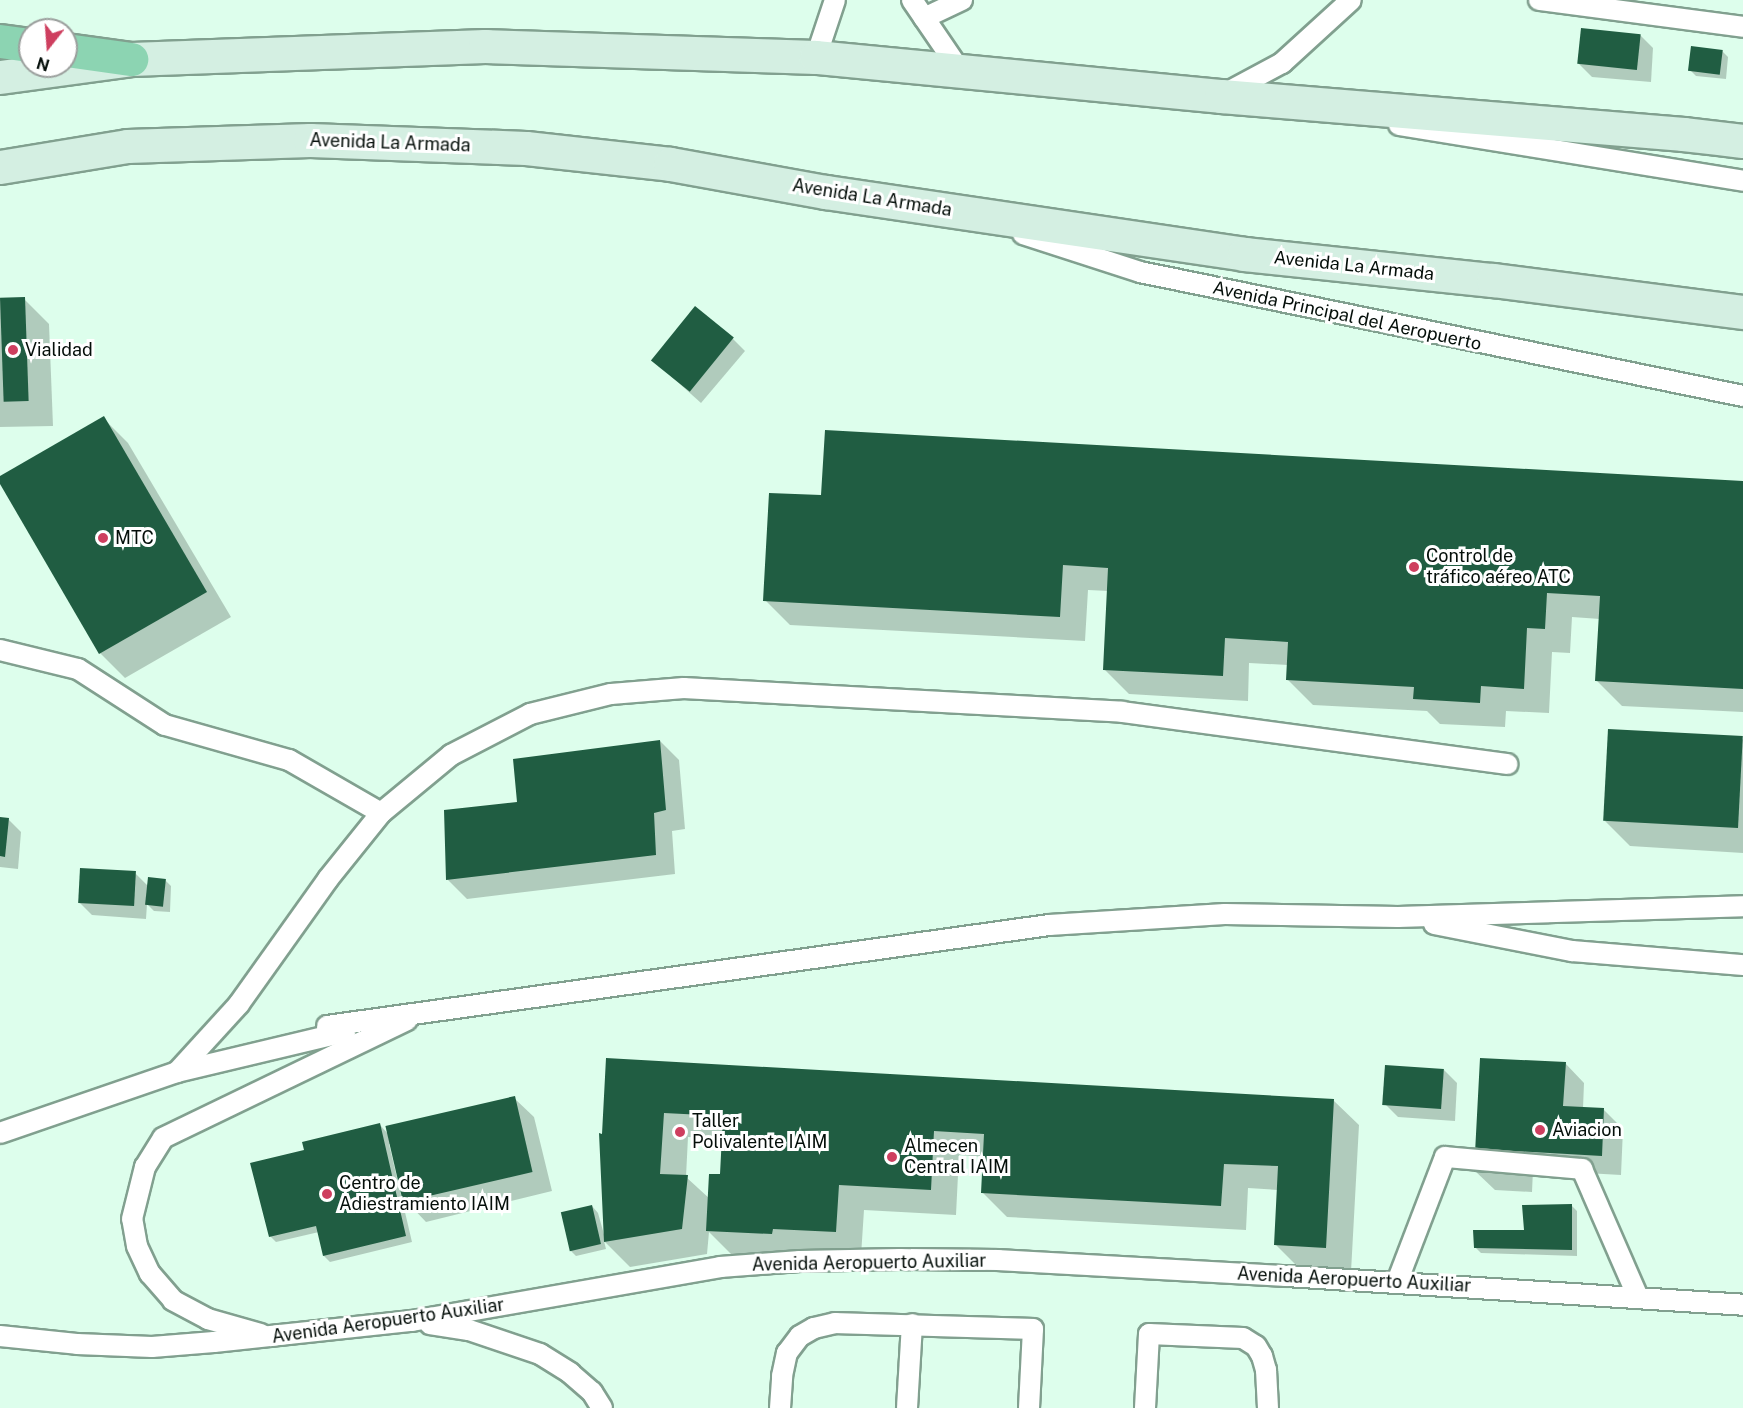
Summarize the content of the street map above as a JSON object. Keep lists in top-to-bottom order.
{
  "streets": {
    "main road": ["Avenida La Armada"],
    "lane": ["Avenida Principal del Aeropuerto", "Avenida Aeropuerto Auxiliar"]
  },
  "crossings": [
    ["Avenida La Armada", "Avenida Principal del Aeropuerto"]
  ],
  "places": [
    "Vialidad",
    "MTC",
    "Control de tráfico aéreo ATC",
    "Aviacion",
    "Taller Polivalente IAIM",
    "Almecen Central IAIM",
    "Centro de Adiestramiento IAIM"
  ],
  "north": "bottom"
}
